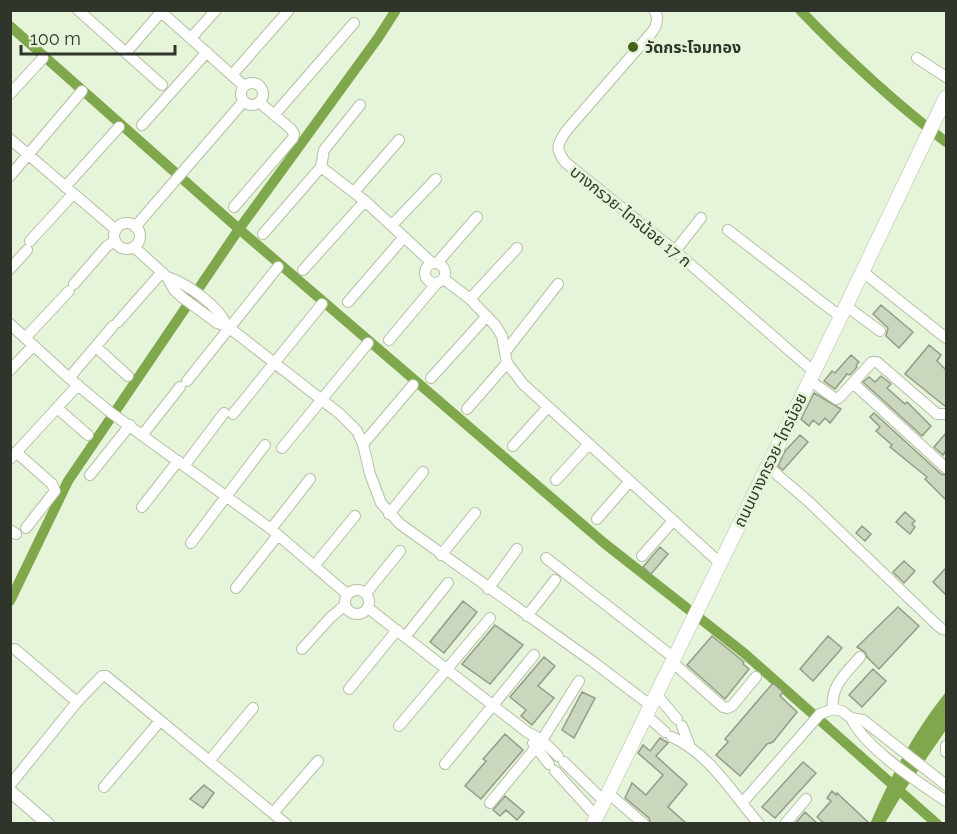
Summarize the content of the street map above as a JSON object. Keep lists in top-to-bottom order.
{
  "streets": {
    "main road": ["ถนนบางกรวย-ไทรน้อย"],
    "street": ["บางกรวย-ไทรน้อย 17 ก"]
  },
  "crossings": [
    ["บางกรวย-ไทรน้อย 17 ก", "ถนนบางกรวย-ไทรน้อย"]
  ],
  "places": ["วัดกระโจมทอง"],
  "scale_bar": "100 m"
}
